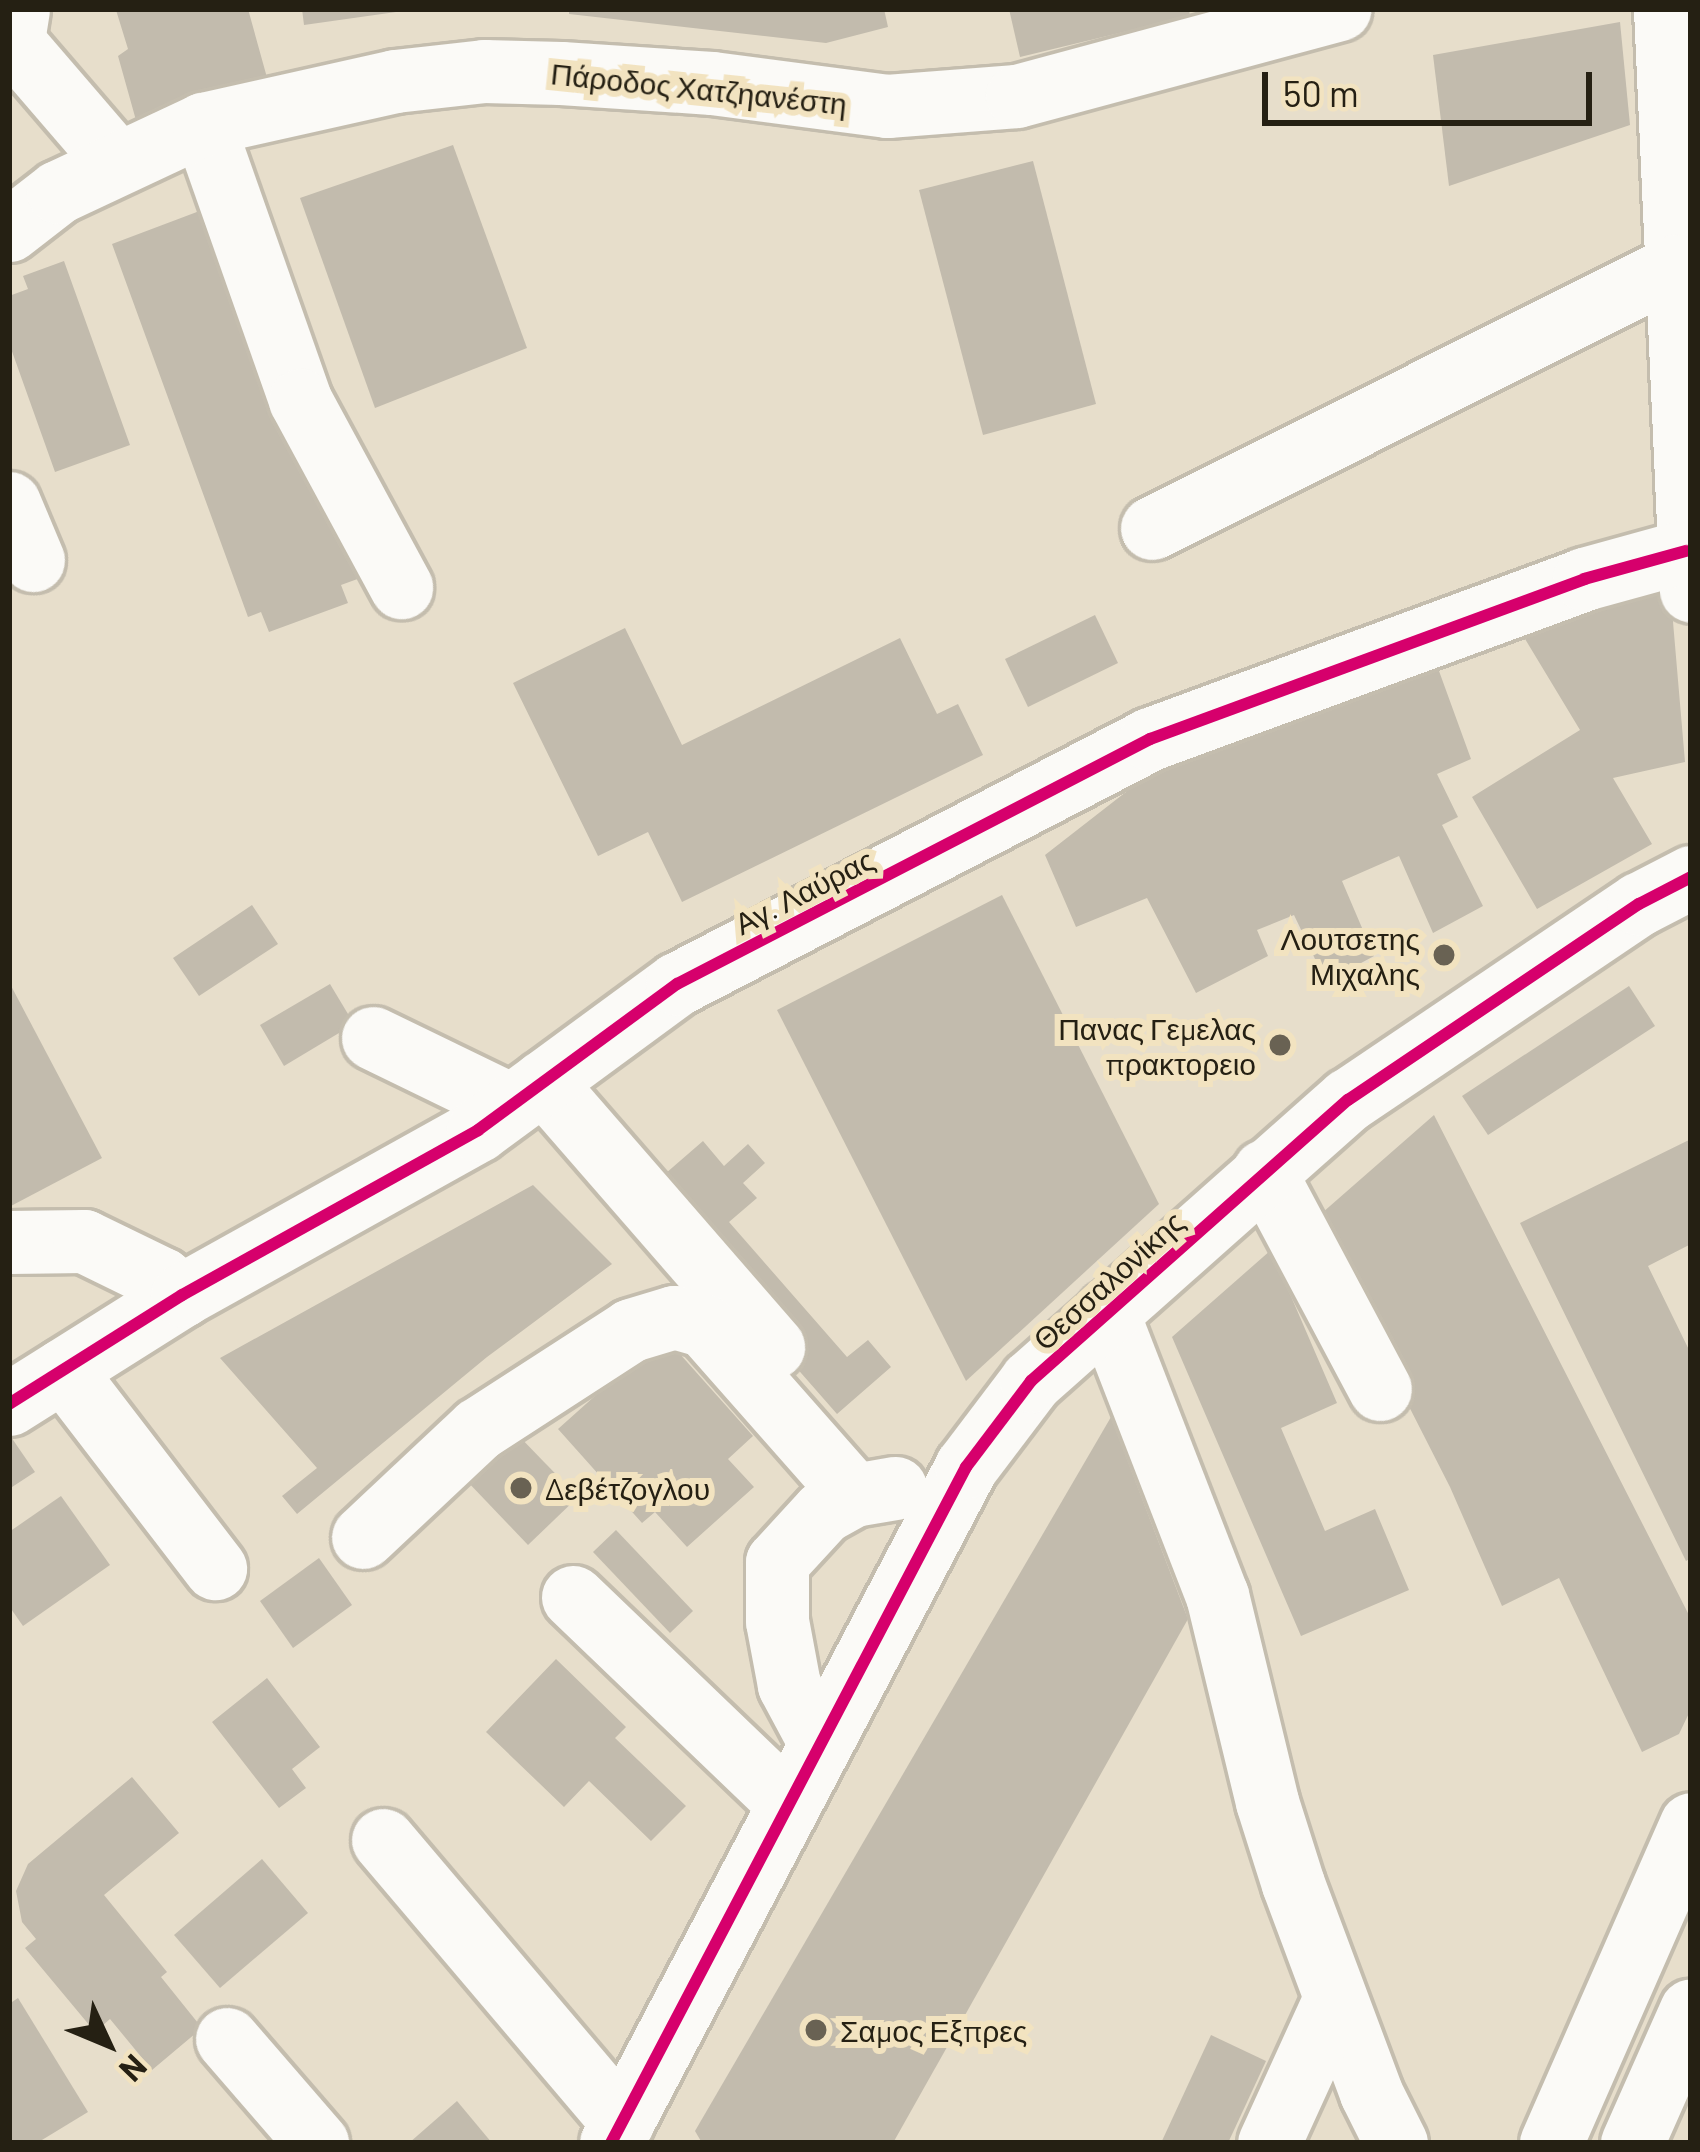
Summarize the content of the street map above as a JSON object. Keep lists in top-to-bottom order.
{
  "streets": {
    "street": ["Πάροδος Χατζηανέστη", "Αγ. Λαύρας", "Θεσσαλονίκης"]
  },
  "places": [
    "Λουτσετης Μιχαλης",
    "Πανας Γεμελας πρακτορειο",
    "Δεβέτζογλου",
    "Σαμος Εξπρες"
  ],
  "scale_bar": "50 m",
  "north": "bottom right"
}
